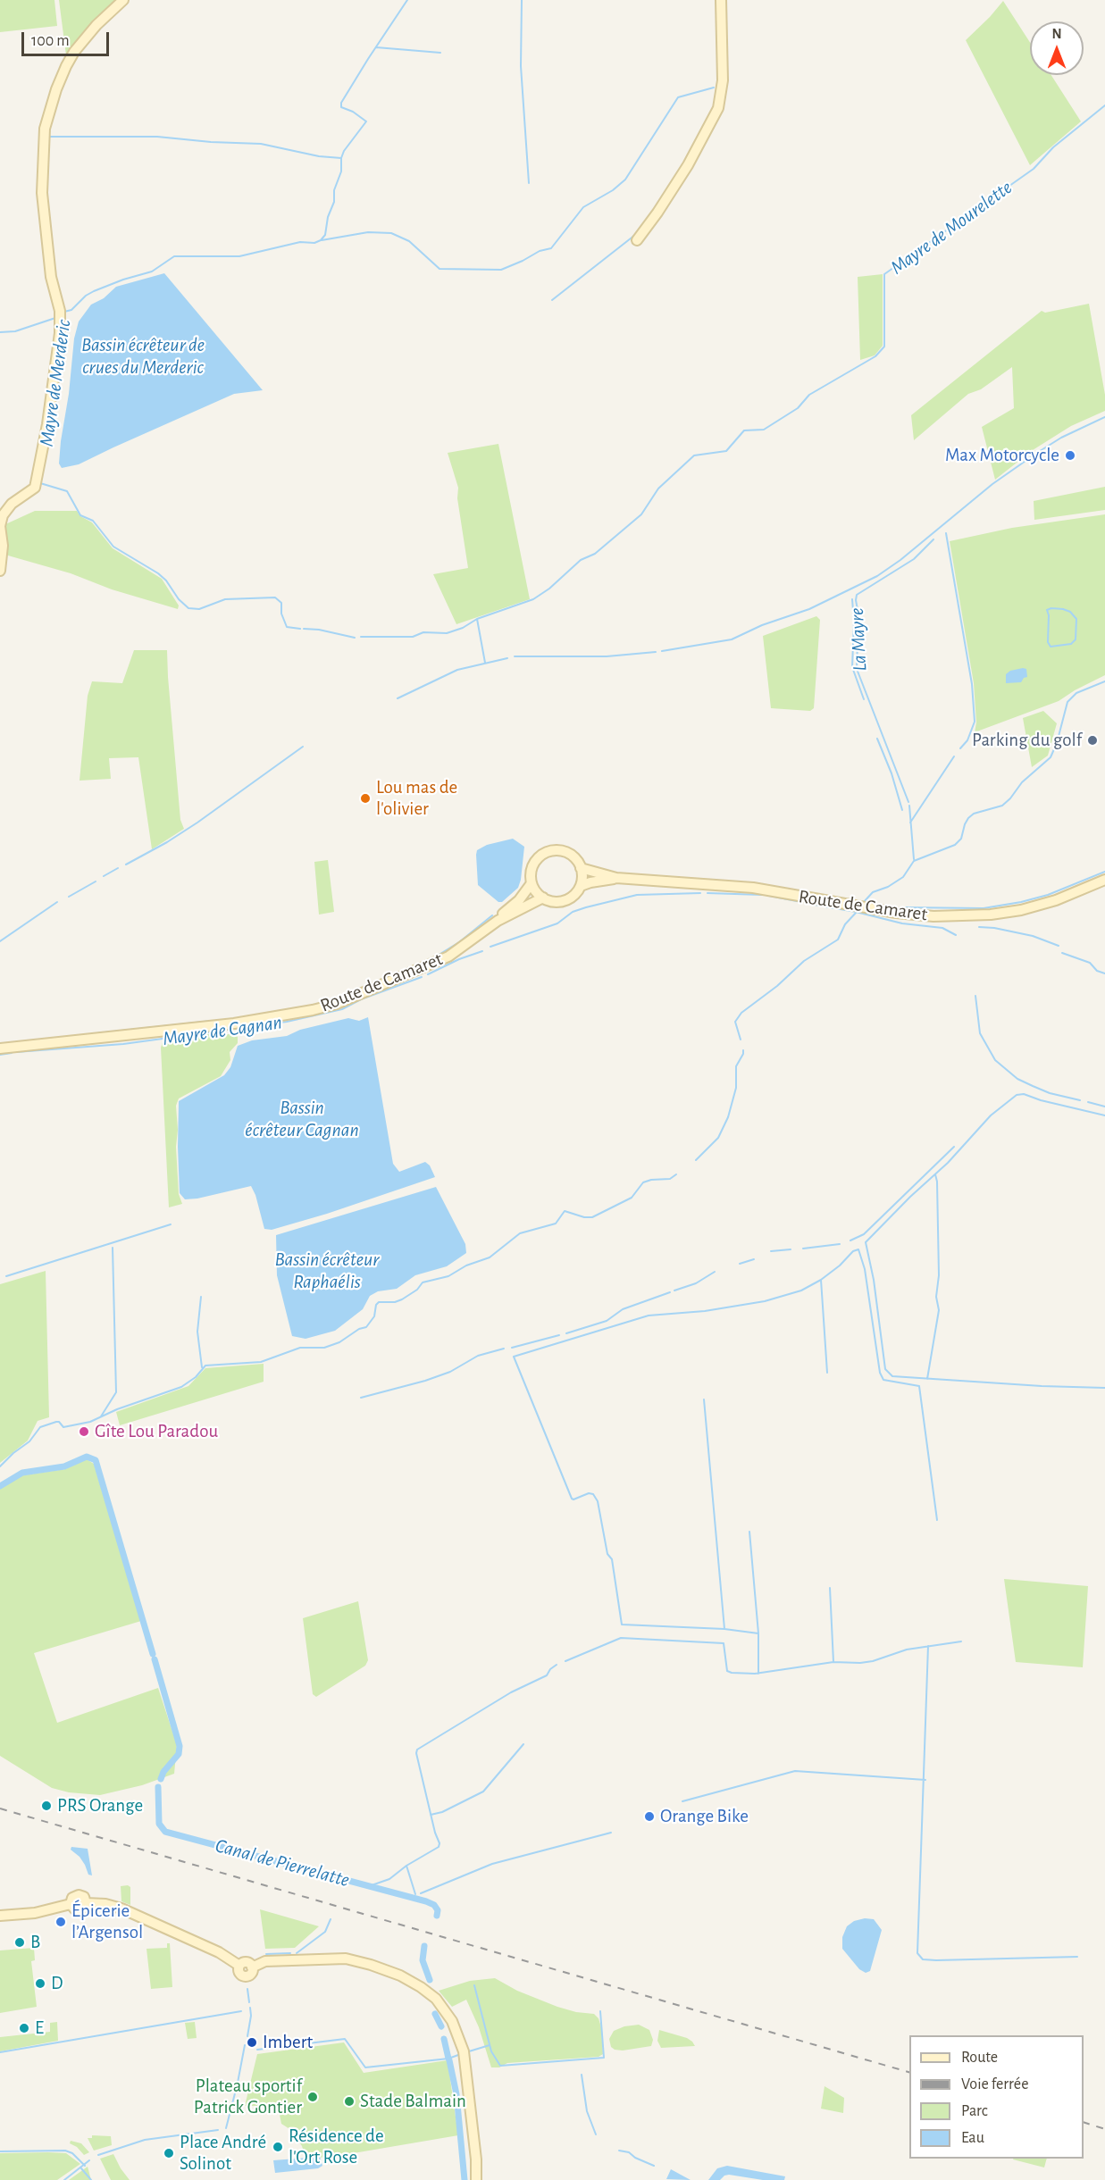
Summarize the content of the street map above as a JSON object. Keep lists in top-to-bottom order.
{
  "streets": {
    "street": ["Route de Camaret"]
  },
  "water": [
    "Mayre de Mourelette",
    "Bassin écrêteur de crues du Merderic",
    "Mayre de Merderic",
    "La Mayre",
    "Mayre de Cagnan",
    "Bassin écrêteur Cagnan",
    "Bassin écrêteur Raphaélis",
    "Canal de Pierrelatte"
  ],
  "places": [
    "Max Motorcycle",
    "Parking du golf",
    "Lou mas de l'olivier",
    "Gîte Lou Paradou",
    "PRS Orange",
    "Orange Bike",
    "Épicerie l’Argensol",
    "B",
    "D",
    "E",
    "Imbert",
    "Plateau sportif Patrick Gontier",
    "Stade Balmain",
    "Résidence de l'Ort Rose",
    "Place André Solinot"
  ],
  "legend": [
    "Route",
    "Voie ferrée",
    "Parc",
    "Eau"
  ],
  "scale_bar": "100 m",
  "north": "top"
}
